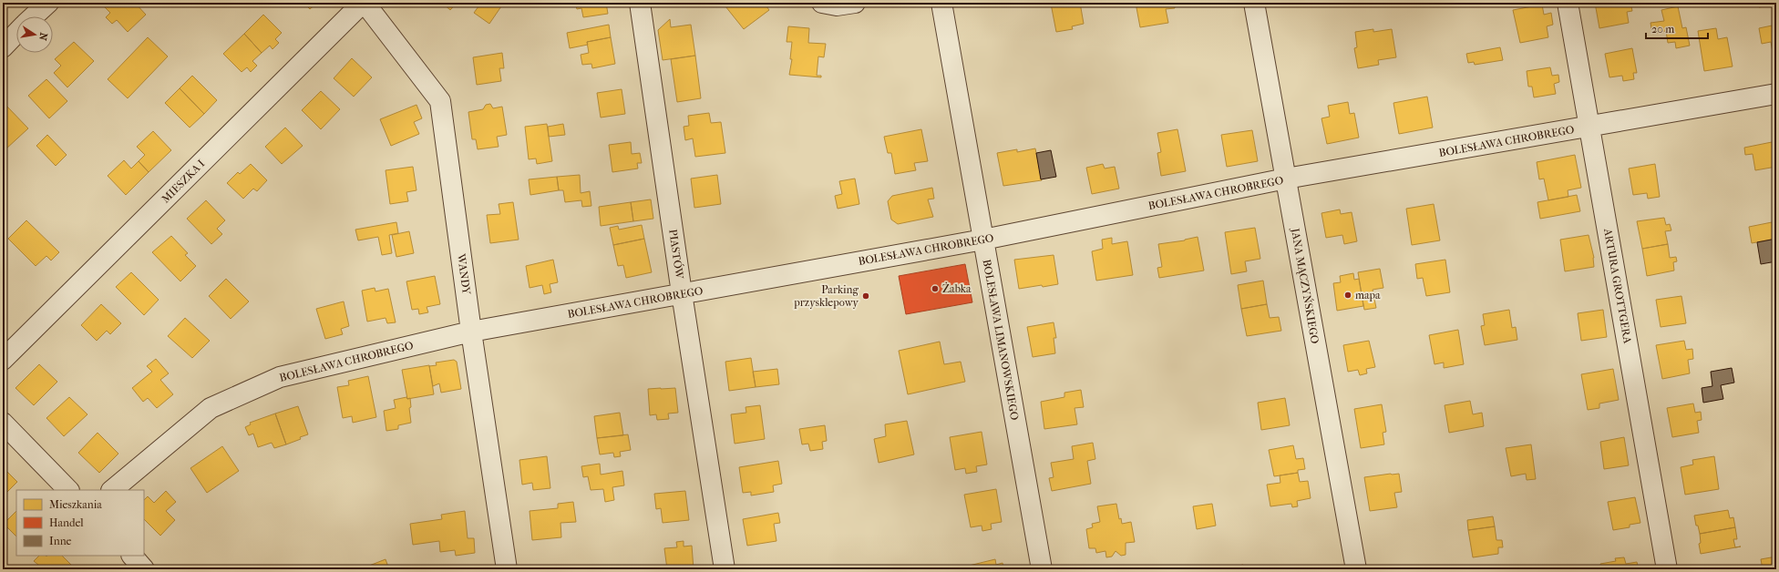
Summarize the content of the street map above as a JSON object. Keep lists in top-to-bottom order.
{
  "streets": {
    "street": [
      "BOLESŁAWA CHROBREGO",
      "MIESZKA I",
      "PIASTÓW",
      "WANDY",
      "JANA MĄCZYŃSKIEGO",
      "ARTURA GROTTGERA",
      "BOLESŁAWA LIMANOWSKIEGO"
    ]
  },
  "crossings": [
    ["BOLESŁAWA CHROBREGO", "PIASTÓW"],
    ["BOLESŁAWA CHROBREGO", "WANDY"],
    ["BOLESŁAWA CHROBREGO", "JANA MĄCZYŃSKIEGO"],
    ["BOLESŁAWA CHROBREGO", "ARTURA GROTTGERA"],
    ["BOLESŁAWA CHROBREGO", "BOLESŁAWA LIMANOWSKIEGO"],
    ["MIESZKA I", "WANDY"]
  ],
  "places": ["Żabka", "mapa", "Parking przysklepowy"],
  "legend": ["Mieszkania", "Handel", "Inne"],
  "scale_bar": "20 m",
  "north": "right"
}
